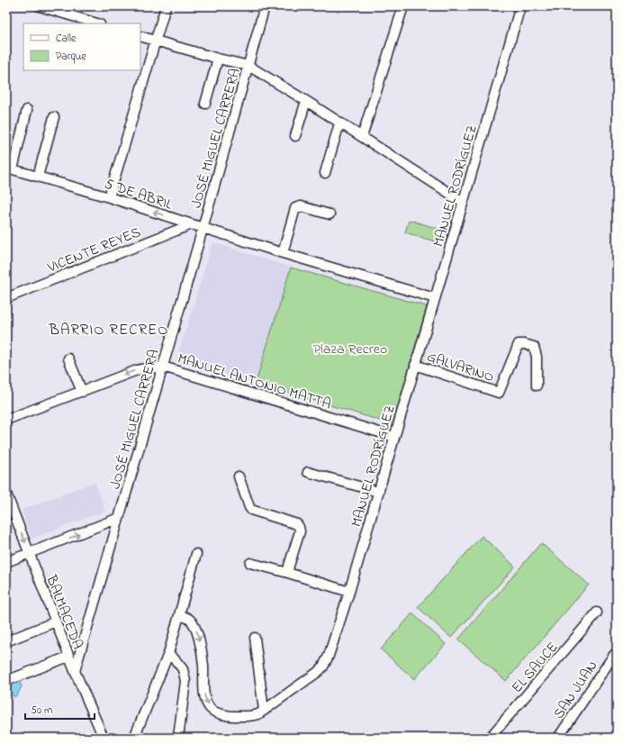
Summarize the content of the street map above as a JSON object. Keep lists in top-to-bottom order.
{
  "streets": {
    "street": [
      "JOSÉ MIGUEL CARRERA",
      "MANUEL RODRÍGUEZ",
      "5 DE ABRIL",
      "VICENTE REYES",
      "GALVARINO",
      "MANUEL ANTONIO MATTA",
      "BALMACEDA",
      "EL SAUCE",
      "SAN JUAN"
    ]
  },
  "crossings": [
    ["JOSÉ MIGUEL CARRERA", "5 DE ABRIL"],
    ["JOSÉ MIGUEL CARRERA", "MANUEL ANTONIO MATTA"],
    ["JOSÉ MIGUEL CARRERA", "BALMACEDA"],
    ["MANUEL RODRÍGUEZ", "5 DE ABRIL"],
    ["MANUEL RODRÍGUEZ", "GALVARINO"],
    ["MANUEL RODRÍGUEZ", "MANUEL ANTONIO MATTA"],
    ["5 DE ABRIL", "VICENTE REYES"]
  ],
  "districts": ["BARRIO RECREO"],
  "parks": ["Plaza Recreo"],
  "legend": ["Calle", "Parque"],
  "scale_bar": "50 m"
}
